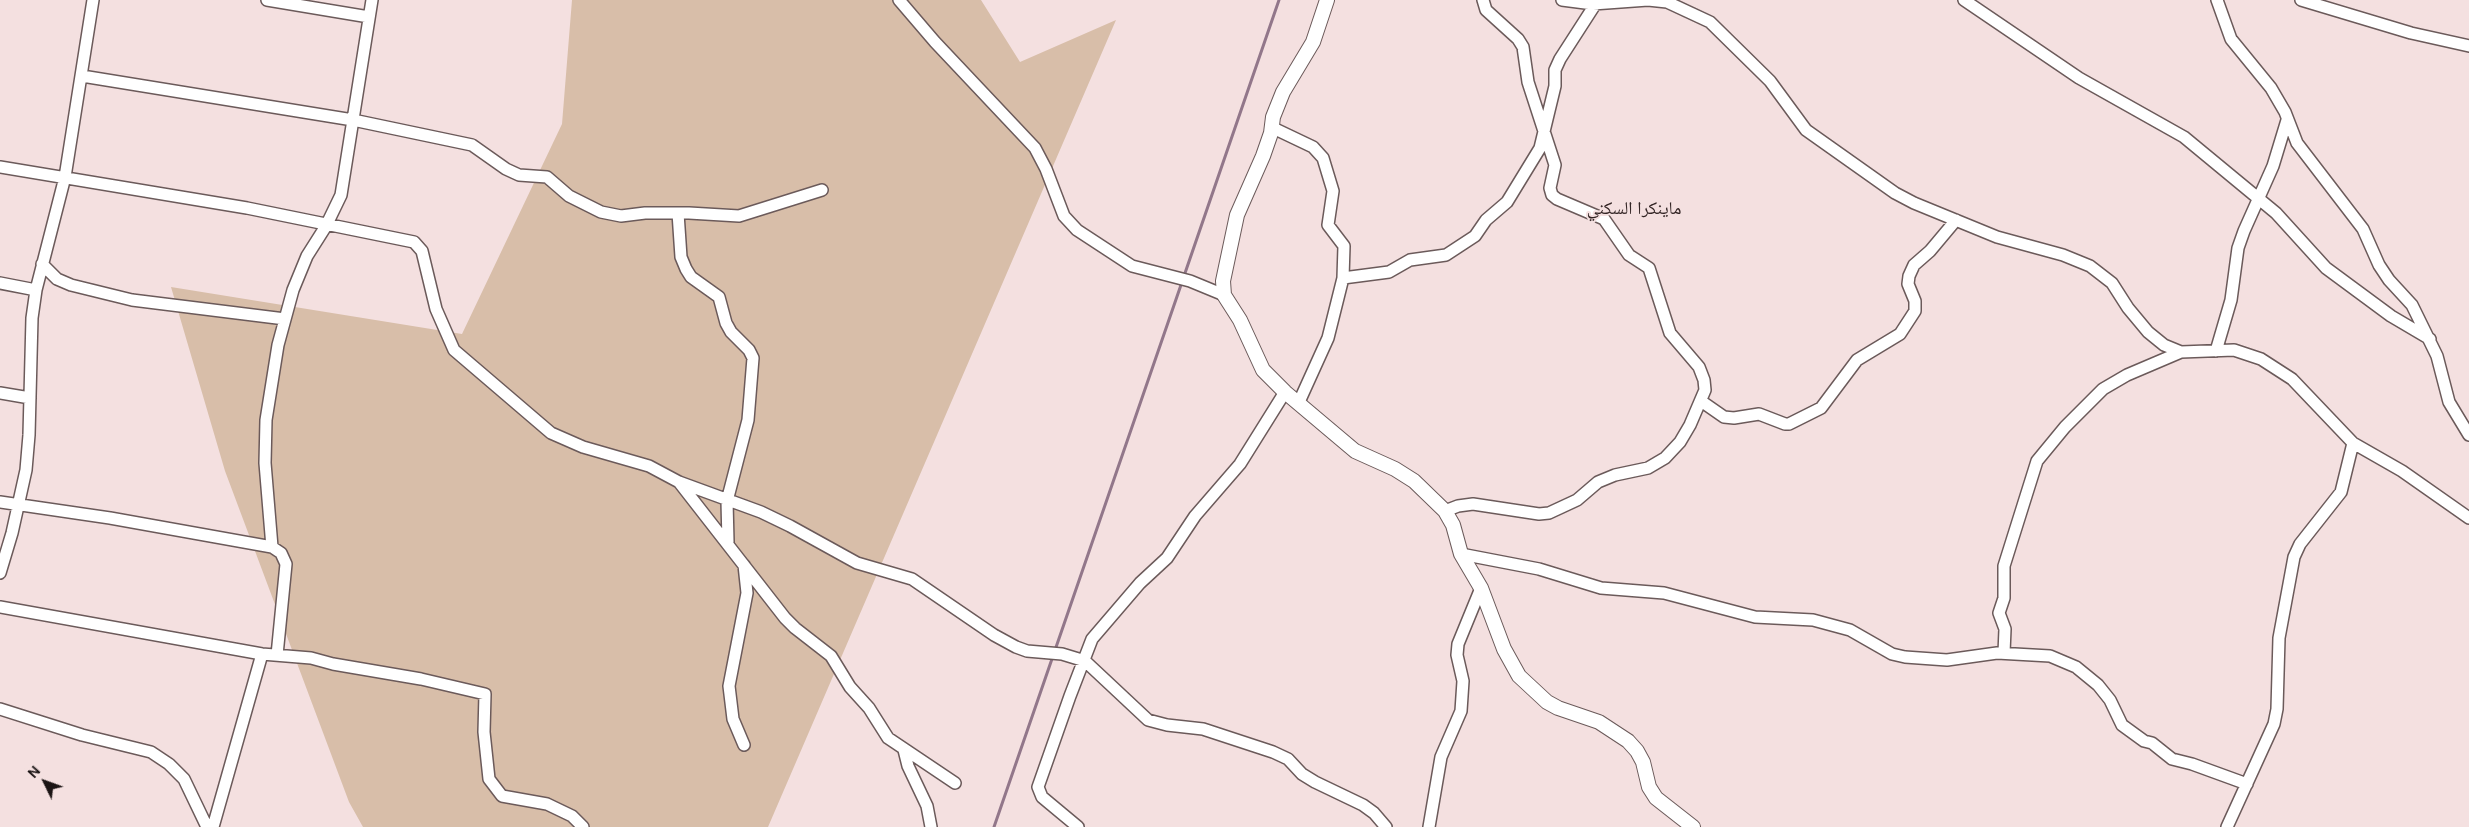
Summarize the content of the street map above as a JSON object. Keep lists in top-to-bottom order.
{
  "districts": ["ماينكرا السكني"],
  "north": "top left"
}
